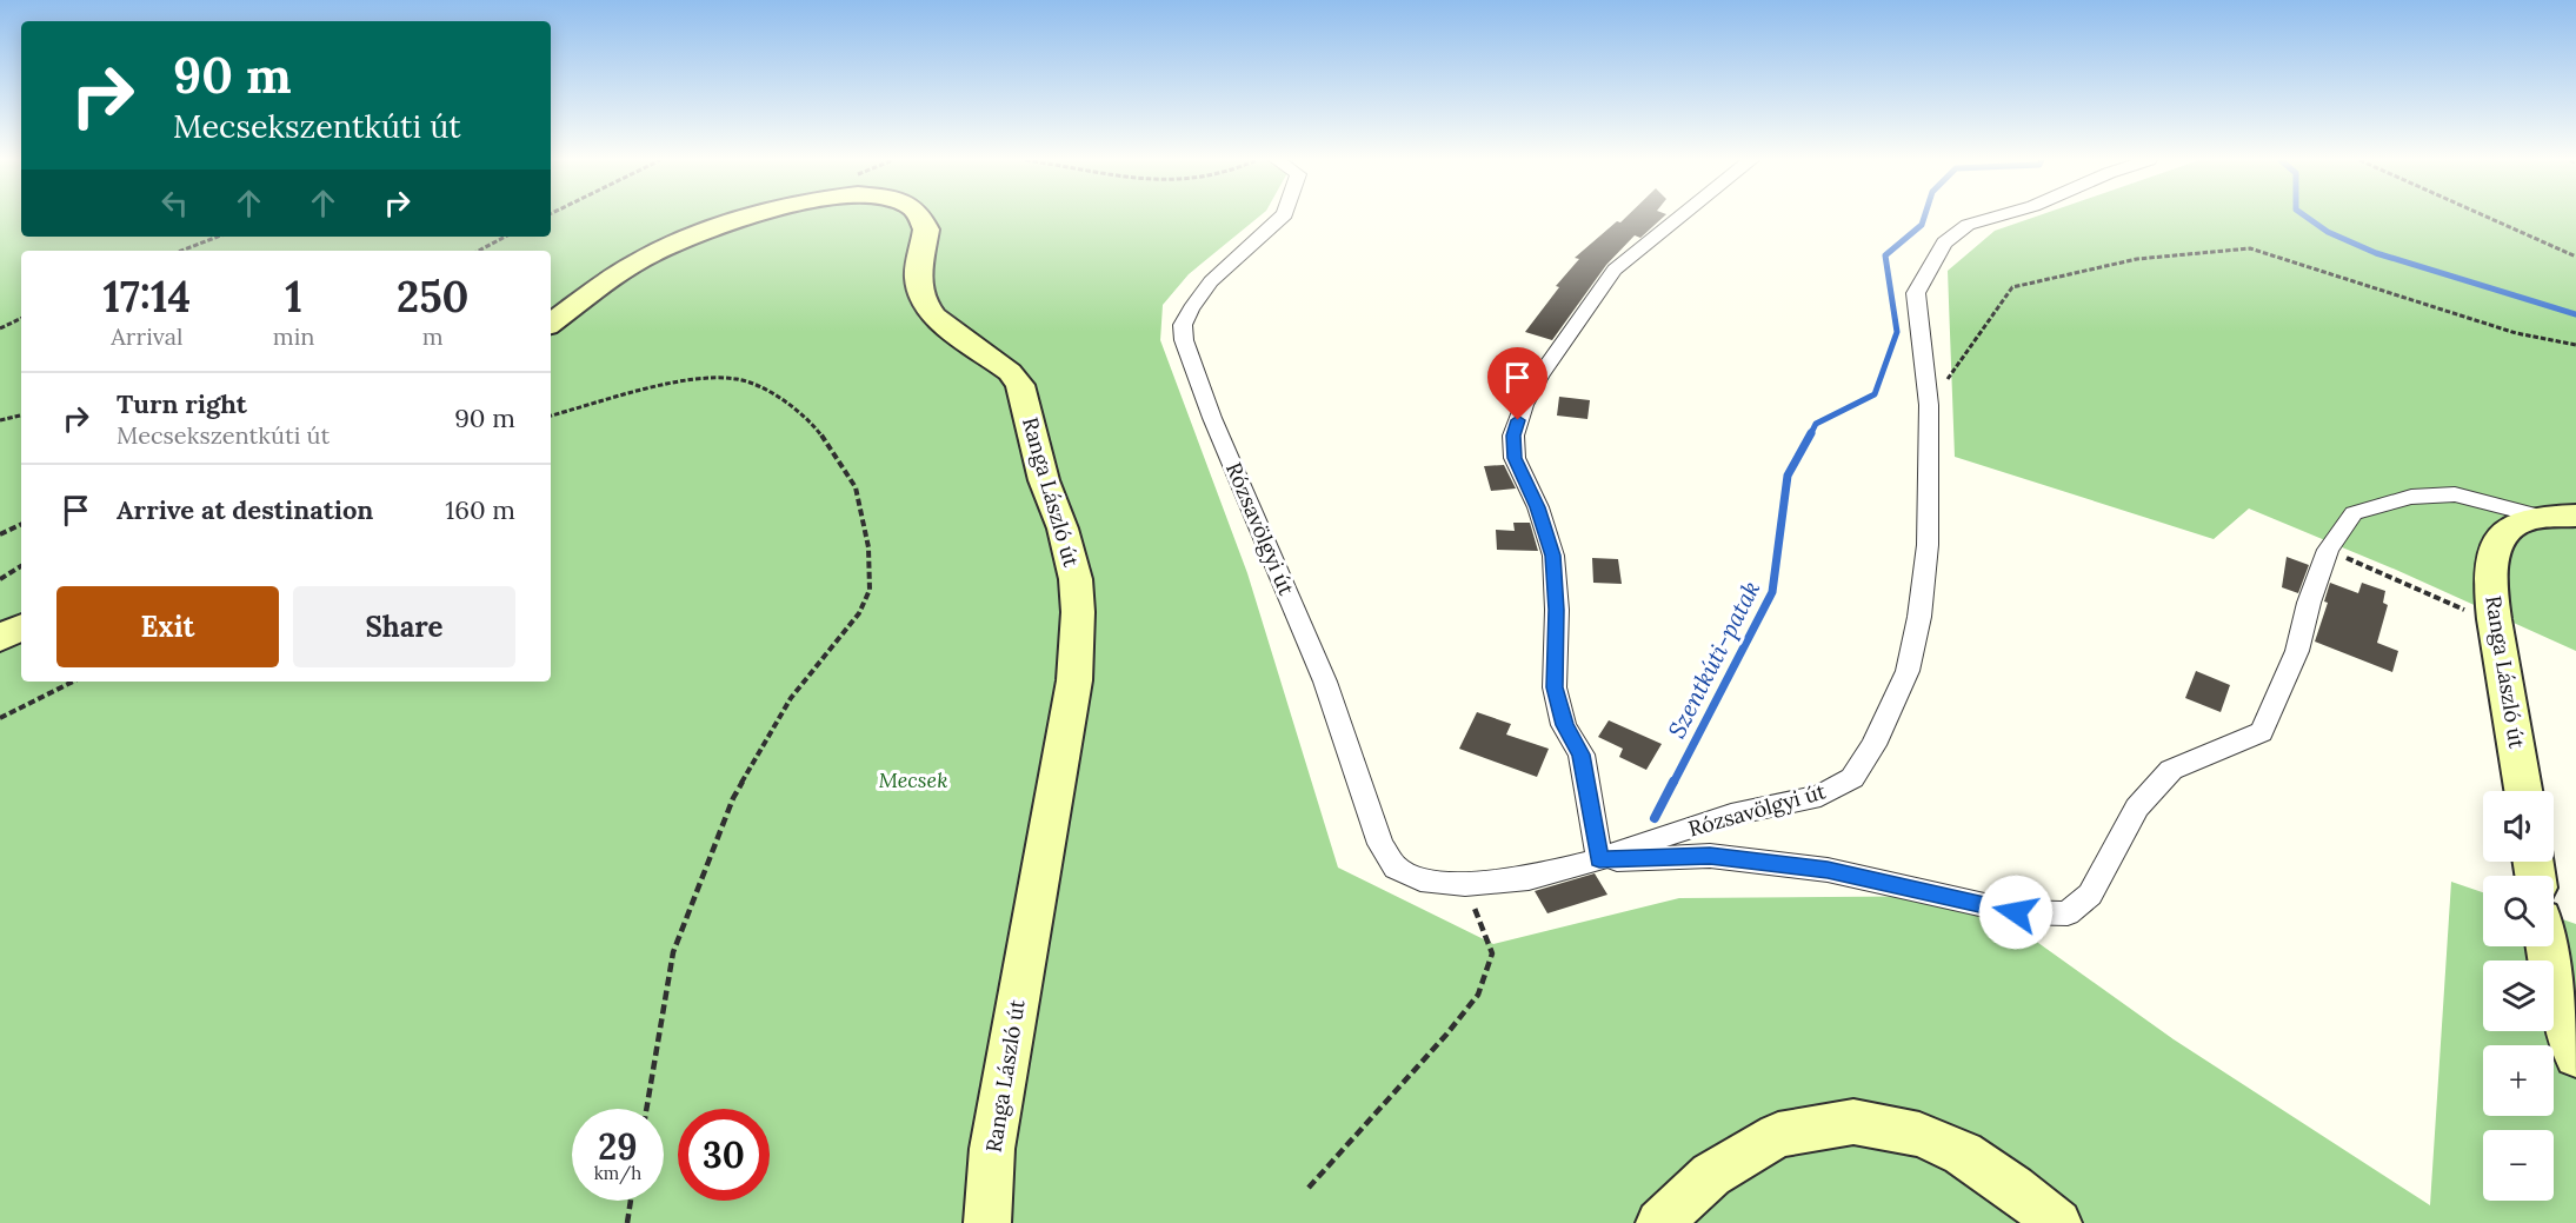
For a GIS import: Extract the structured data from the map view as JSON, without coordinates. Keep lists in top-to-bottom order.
{
  "streets": {
    "main road": ["Ranga László út"],
    "street": ["Rózsavölgyi út"]
  },
  "water": ["Szentkúti-patak"],
  "parks": ["Mecsek"],
  "page": {
    "turn": ["90 m", "Mecsekszentkúti út"],
    "eta": [
      "17:14",
      "Arrival",
      "1",
      "min",
      "250",
      "m"
    ],
    "list": [
      {
        "name": "Turn right",
        "note": "Mecsekszentkúti út",
        "value": "90 m"
      },
      {
        "name": "Arrive at destination",
        "value": "160 m"
      }
    ],
    "buttons": ["Exit", "Share"],
    "map_buttons": ["+", "−"],
    "speed": "29 km/h",
    "limit": "30"
  }
}
